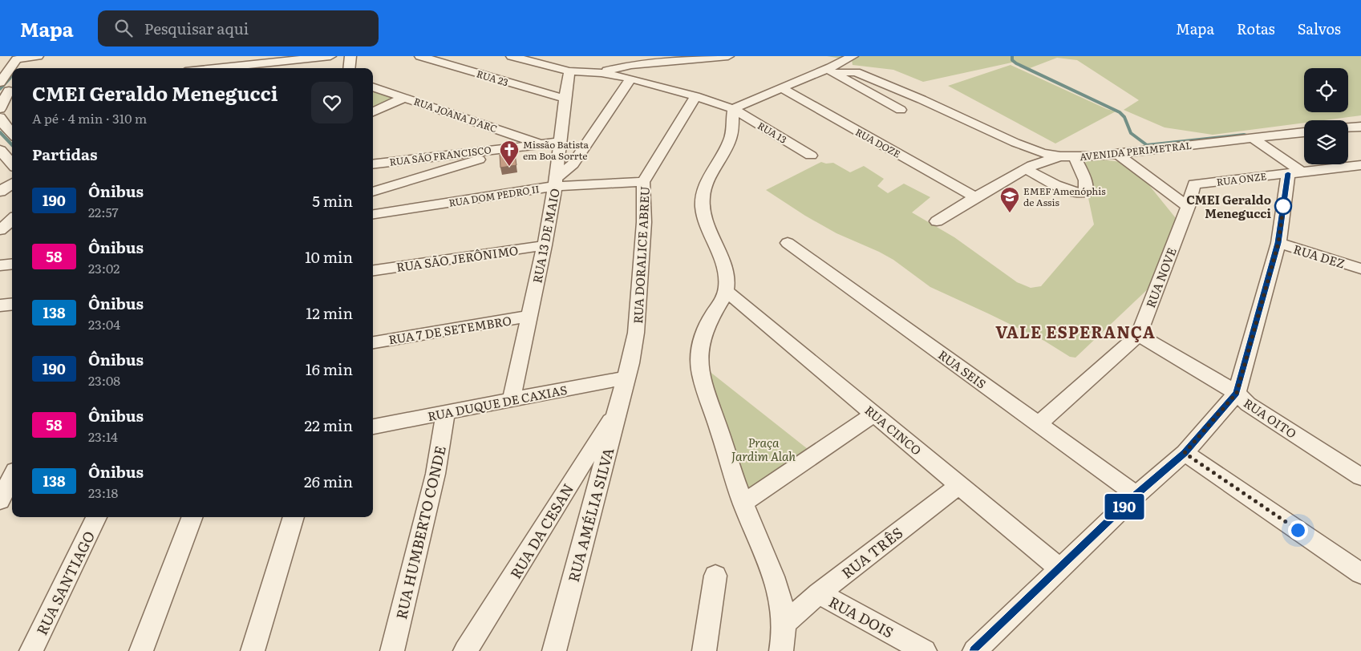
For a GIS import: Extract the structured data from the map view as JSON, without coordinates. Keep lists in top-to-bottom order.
{
  "streets": {
    "street": [
      "RUA 23",
      "RUA JOANA D'ARC",
      "RUA 13",
      "RUA DOZE",
      "AVENIDA PERIMETRAL",
      "RUA SÃO FRANCISCO",
      "RUA ONZE",
      "RUA DOM PEDRO II",
      "RUA 13 DE MAIO",
      "RUA DORALICE ABREU",
      "RUA DEZ",
      "RUA SÃO JERÔNIMO",
      "RUA NOVE",
      "RUA 7 DE SETEMBRO",
      "RUA SEIS",
      "RUA DUQUE DE CAXIAS",
      "RUA OITO",
      "RUA CINCO",
      "RUA AMÉLIA SILVA",
      "RUA DA CESAN",
      "RUA HUMBERTO CONDE",
      "RUA TRÊS",
      "RUA SANTIAGO",
      "RUA DOIS"
    ]
  },
  "crossings": [
    ["RUA 23", "RUA 13 DE MAIO"],
    ["RUA JOANA D'ARC", "RUA SÃO FRANCISCO"],
    ["RUA 13", "AVENIDA PERIMETRAL"],
    ["RUA 13", "RUA DORALICE ABREU"],
    ["RUA DOZE", "AVENIDA PERIMETRAL"],
    ["RUA SÃO FRANCISCO", "RUA 13 DE MAIO"],
    ["RUA ONZE", "RUA NOVE"],
    ["RUA DOM PEDRO II", "RUA 13 DE MAIO"],
    ["RUA DOM PEDRO II", "RUA DORALICE ABREU"],
    ["RUA 13 DE MAIO", "RUA SÃO JERÔNIMO"],
    ["RUA 13 DE MAIO", "RUA 7 DE SETEMBRO"],
    ["RUA 13 DE MAIO", "RUA DUQUE DE CAXIAS"],
    ["RUA DORALICE ABREU", "RUA DUQUE DE CAXIAS"],
    ["RUA DORALICE ABREU", "RUA AMÉLIA SILVA"],
    ["RUA NOVE", "RUA SEIS"],
    ["RUA NOVE", "RUA OITO"],
    ["RUA DUQUE DE CAXIAS", "RUA AMÉLIA SILVA"],
    ["RUA DUQUE DE CAXIAS", "RUA HUMBERTO CONDE"],
    ["RUA CINCO", "RUA TRÊS"],
    ["RUA AMÉLIA SILVA", "RUA DA CESAN"],
    ["RUA TRÊS", "RUA DOIS"]
  ],
  "districts": ["VALE ESPERANÇA"],
  "parks": ["Praça Jardim Alah"],
  "places": {
    "church": ["Missão Batista em Boa Sorrte"],
    "other": ["CMEI Geraldo Menegucci"],
    "school or university": ["EMEF Amenóphis de Assis"]
  },
  "lines": ["bus line 190"],
  "page": {
    "header": "Mapa",
    "search": "Pesquisar aqui",
    "nav": ["Mapa", "Rotas", "Salvos"],
    "on_map": "190",
    "heading": [
      ["CMEI Geraldo Menegucci", "A pé · 4 min · 310 m"],
      "Partidas"
    ],
    "list": [
      {
        "mark": "190",
        "name": "Ônibus",
        "note": "22:57",
        "value": "5 min"
      },
      {
        "mark": "58",
        "name": "Ônibus",
        "note": "23:02",
        "value": "10 min"
      },
      {
        "mark": "138",
        "name": "Ônibus",
        "note": "23:04",
        "value": "12 min"
      },
      {
        "mark": "190",
        "name": "Ônibus",
        "note": "23:08",
        "value": "16 min"
      },
      {
        "mark": "58",
        "name": "Ônibus",
        "note": "23:14",
        "value": "22 min"
      },
      {
        "mark": "138",
        "name": "Ônibus",
        "note": "23:18",
        "value": "26 min"
      }
    ]
  }
}
